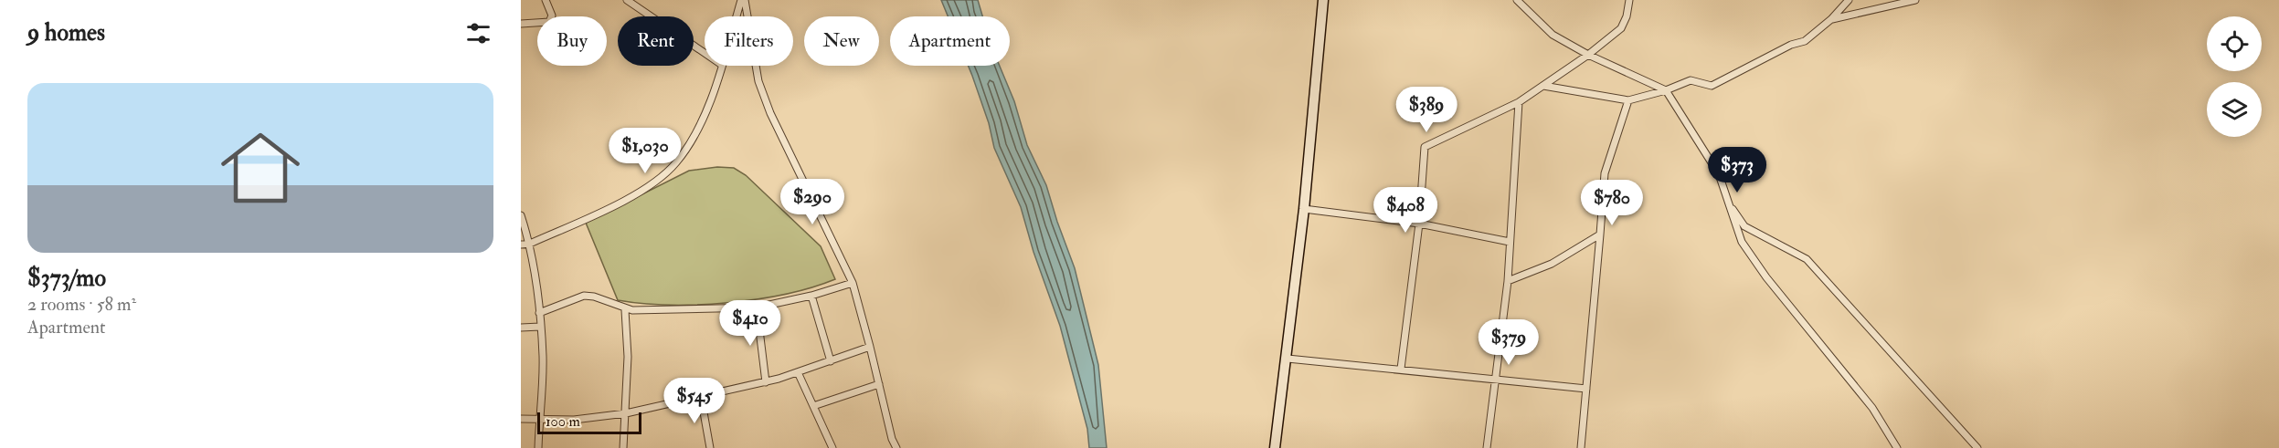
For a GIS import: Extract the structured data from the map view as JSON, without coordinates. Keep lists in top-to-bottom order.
{
  "scale_bar": "100 m",
  "page": {
    "heading": "9 homes",
    "chip": [
      "Buy",
      "Rent",
      "Filters",
      "New",
      "Apartment"
    ],
    "list": [
      {
        "name": "$373/mo",
        "note": "2 rooms · 58 m² · Apartment"
      }
    ],
    "price": [
      "$389",
      "$1,030",
      "$373",
      "$290",
      "$780",
      "$408",
      "$410",
      "$379",
      "$545"
    ],
    "scale": "100 m"
  }
}
